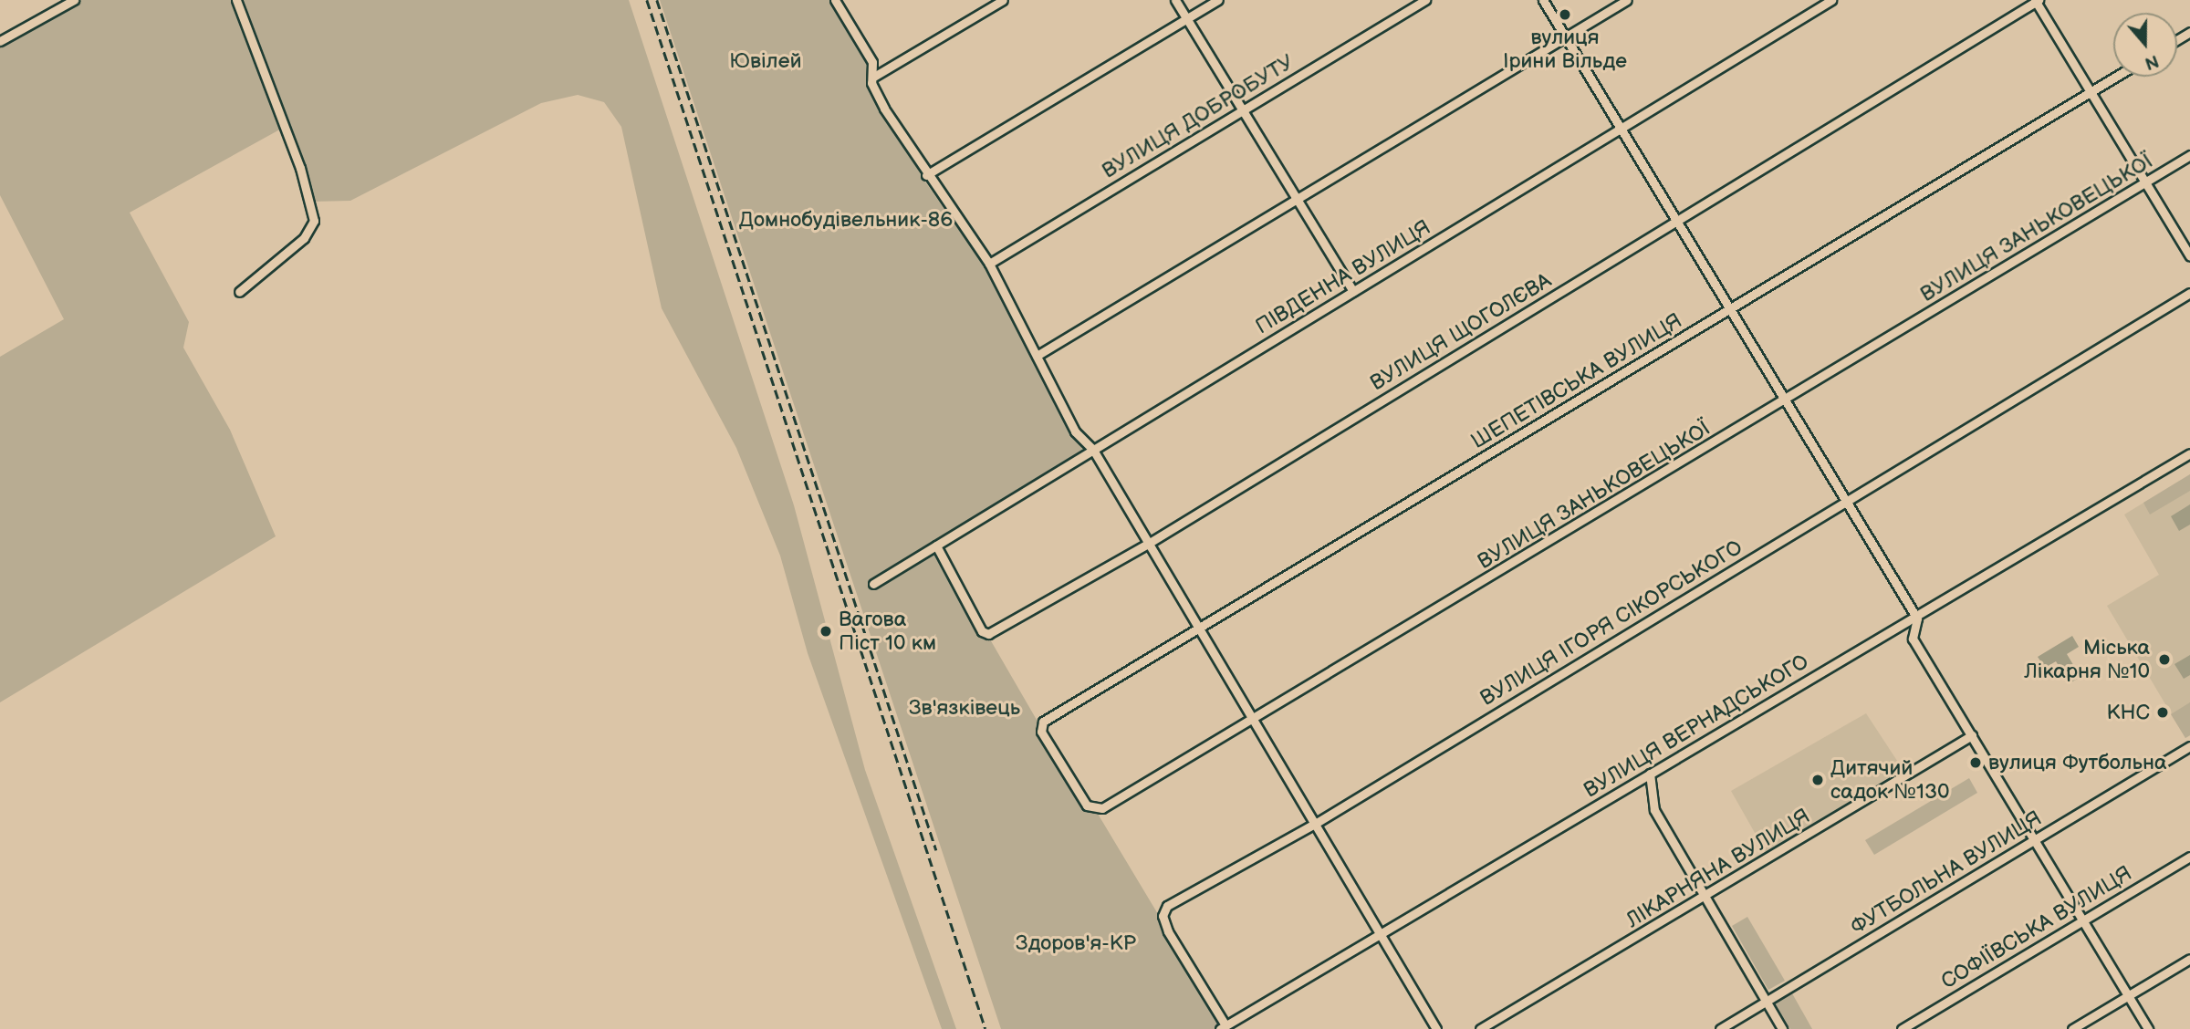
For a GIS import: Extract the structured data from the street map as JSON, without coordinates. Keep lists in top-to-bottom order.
{
  "streets": {
    "street": [
      "ВУЛИЦЯ ДОБРОБУТУ",
      "ВУЛИЦЯ ЗАНЬКОВЕЦЬКОЇ",
      "ПІВДЕННА ВУЛИЦЯ",
      "ВУЛИЦЯ ЩОГОЛЄВА",
      "ШЕПЕТІВСЬКА ВУЛИЦЯ",
      "ВУЛИЦЯ ІГОРЯ СІКОРСЬКОГО",
      "ВУЛИЦЯ ВЕРНАДСЬКОГО",
      "ЛІКАРНЯНА ВУЛИЦЯ",
      "ФУТБОЛЬНА ВУЛИЦЯ",
      "СОФІЇВСЬКА ВУЛИЦЯ"
    ]
  },
  "crossings": [
    ["ВУЛИЦЯ ЗАНЬКОВЕЦЬКОЇ", "ШЕПЕТІВСЬКА ВУЛИЦЯ"],
    ["ПІВДЕННА ВУЛИЦЯ", "ВУЛИЦЯ ЩОГОЛЄВА"],
    ["ВУЛИЦЯ ІГОРЯ СІКОРСЬКОГО", "ВУЛИЦЯ ВЕРНАДСЬКОГО"]
  ],
  "parks": [
    "Ювілей",
    "Домнобудівельник-86",
    "Зв'язківець",
    "Здоров'я-КР"
  ],
  "places": [
    "вулиця Ірини Вільде",
    "Вагова Піст 10 км",
    "Міська Лікарня №10",
    "КНС",
    "вулиця Футбольна",
    "Дитячий садок №130"
  ],
  "north": "bottom"
}
